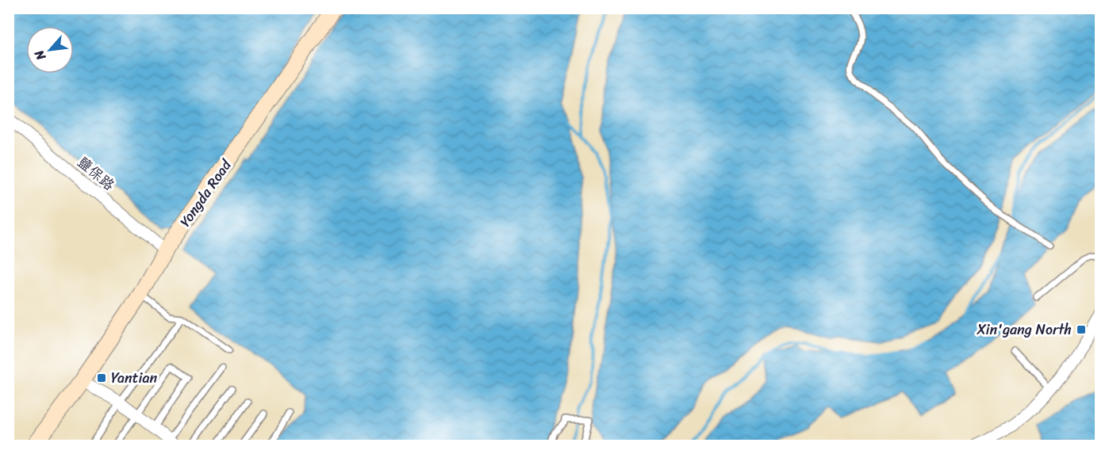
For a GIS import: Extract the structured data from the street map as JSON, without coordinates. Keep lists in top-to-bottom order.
{
  "streets": {
    "street": ["鹽保路", "Yongda Road"]
  },
  "crossings": [
    ["鹽保路", "Yongda Road"]
  ],
  "places": {
    "transit": ["Xin'gang North", "Yantian"]
  },
  "north": "bottom left"
}
